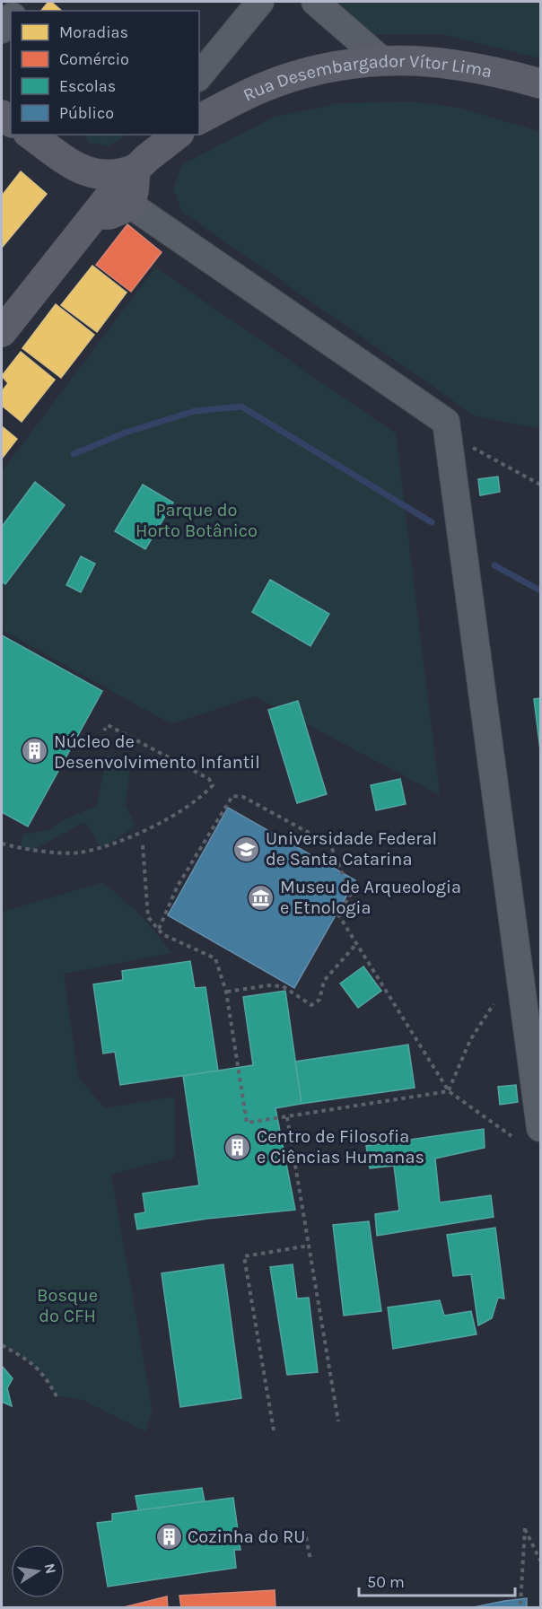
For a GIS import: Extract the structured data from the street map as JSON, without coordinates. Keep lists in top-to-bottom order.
{
  "streets": {
    "main road": ["Rua Desembargador Vítor Lima"]
  },
  "parks": ["Parque do Horto Botânico", "Bosque do CFH"],
  "places": {
    "building": ["Núcleo de Desenvolvimento Infantil", "Centro de Filosofia e Ciências Humanas", "Cozinha do RU"],
    "school or university": ["Universidade Federal de Santa Catarina"],
    "museum": ["Museu de Arqueologia e Etnologia"]
  },
  "legend": [
    "Moradias",
    "Comércio",
    "Escolas",
    "Público"
  ],
  "scale_bar": "50 m",
  "north": "right"
}
